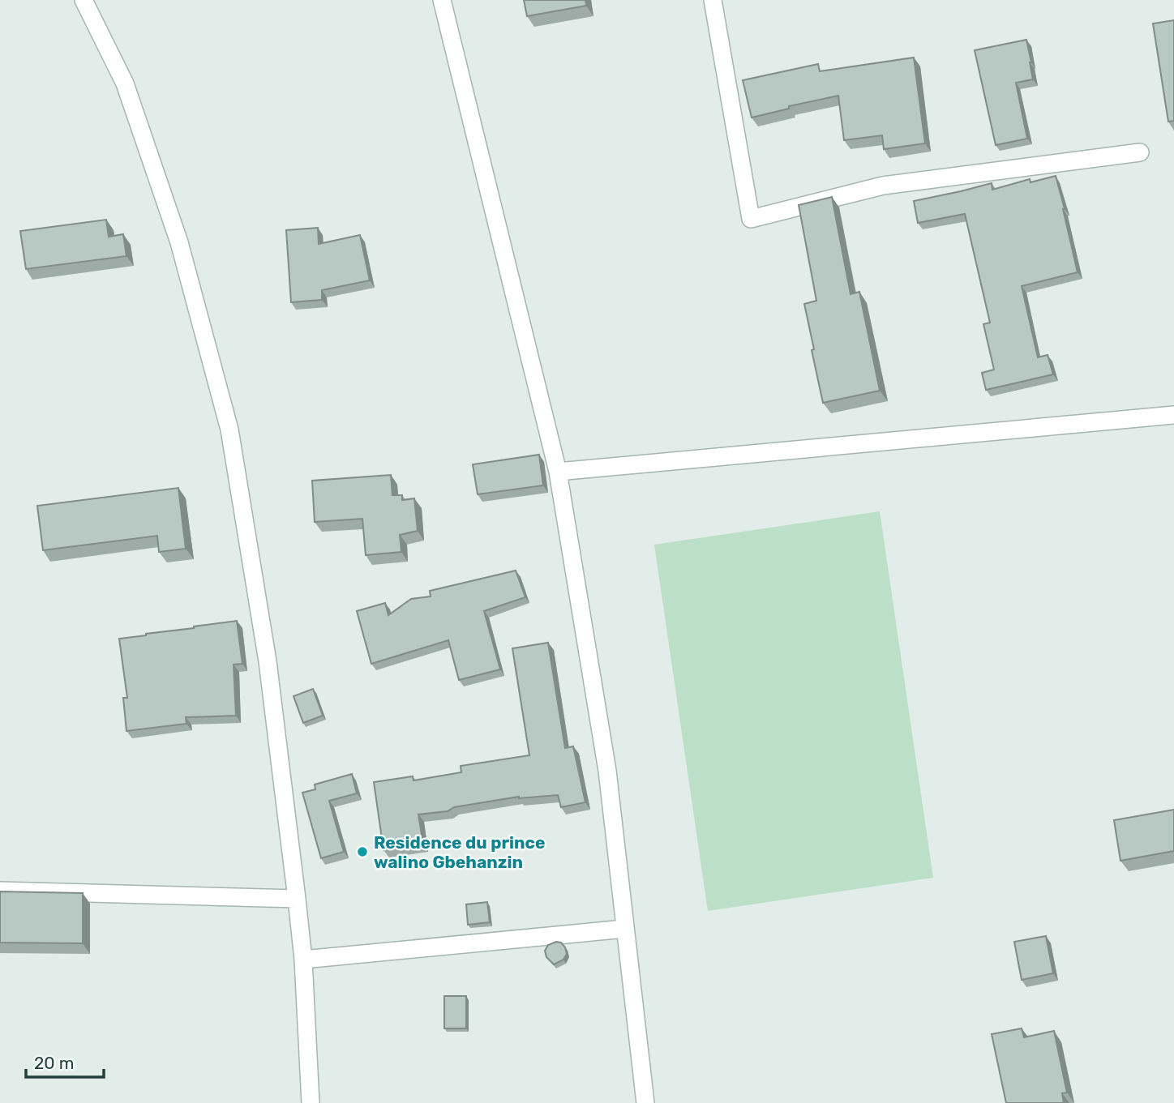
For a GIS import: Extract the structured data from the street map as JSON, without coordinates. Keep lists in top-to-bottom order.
{
  "places": ["Residence du prince walino Gbehanzin"],
  "scale_bar": "20 m"
}
